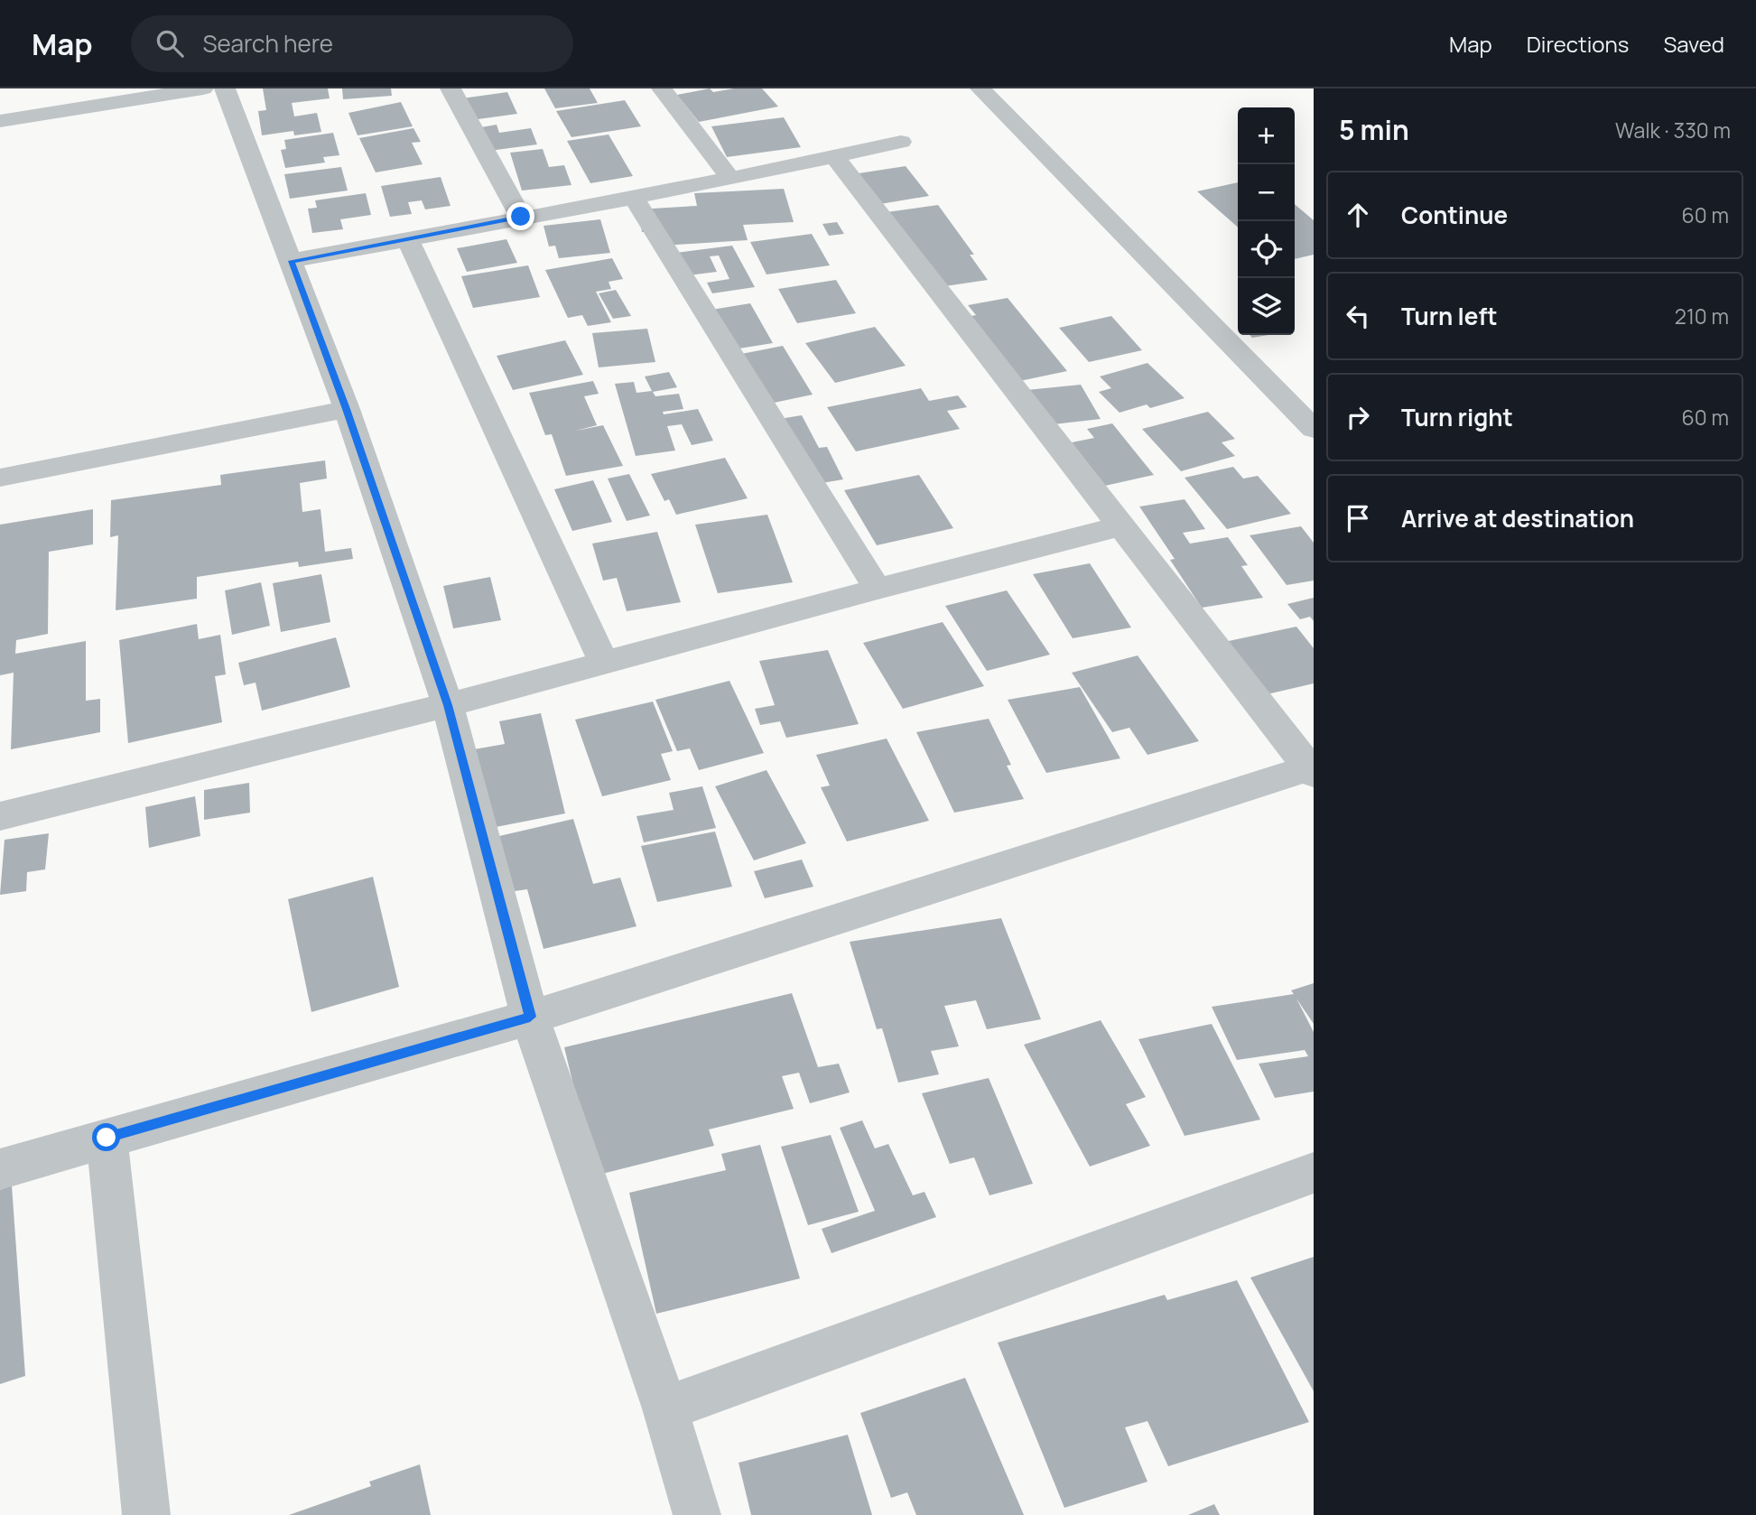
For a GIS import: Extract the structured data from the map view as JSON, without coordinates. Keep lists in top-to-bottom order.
{
  "page": {
    "header": "Map",
    "search": "Search here",
    "nav": ["Map", "Directions", "Saved"],
    "heading": ["5 min", "Walk · 330 m"],
    "map_buttons": ["+", "−"],
    "list": [
      ["Continue", "60 m"],
      ["Turn left", "210 m"],
      ["Turn right", "60 m"],
      "Arrive at destination"
    ]
  }
}
